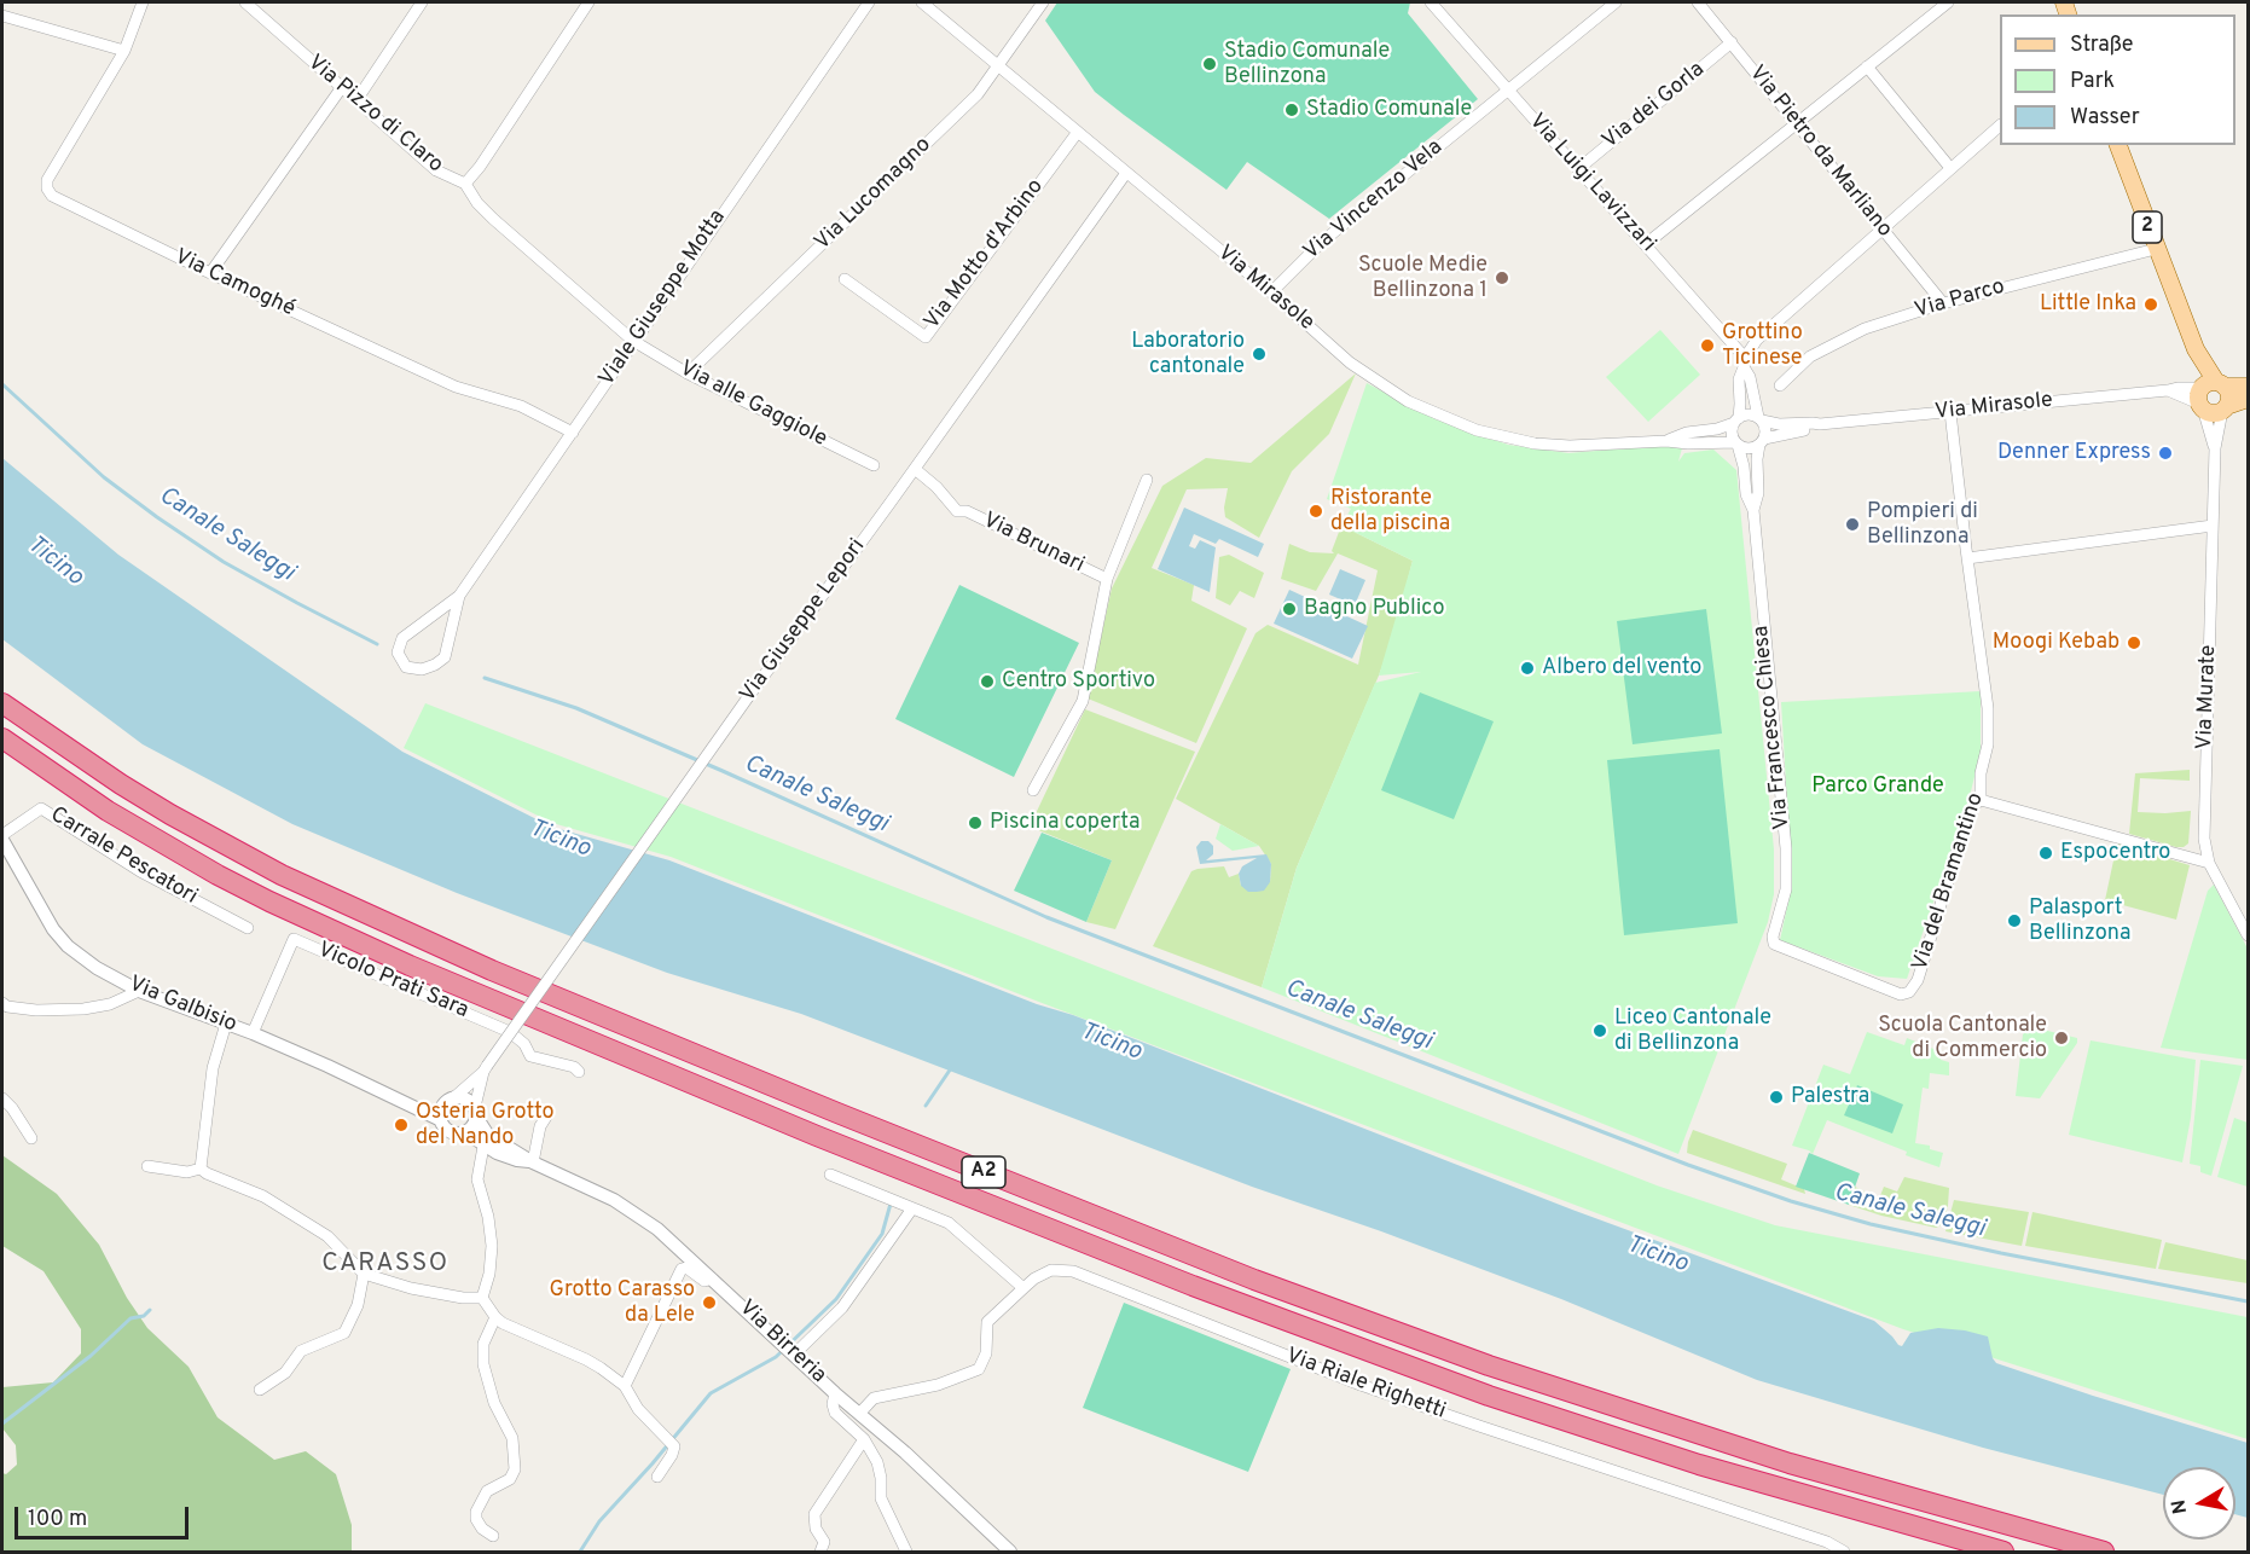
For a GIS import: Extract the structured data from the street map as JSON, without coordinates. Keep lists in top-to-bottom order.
{
  "streets": {
    "highway": ["A2"],
    "main road": ["2"],
    "street": [
      "Via dei Gorla",
      "Via Pizzo di Claro",
      "Via Pietro da Marliano",
      "Via Luigi Lavizzari",
      "Via Lucomagno",
      "Via Vincenzo Vela",
      "Via Motto d'Arbino",
      "Via Camoghé",
      "Via Mirasole",
      "Viale Giuseppe Motta",
      "Via Parco",
      "Via alle Gaggiole",
      "Via Brunari",
      "Via Giuseppe Lepori",
      "Via Murate",
      "Via Francesco Chiesa",
      "Carrale Pescatori",
      "Via del Bramantino",
      "Vicolo Prati Sara",
      "Via Galbisio",
      "Via Birreria",
      "Via Riale Righetti"
    ]
  },
  "crossings": [
    ["Via dei Gorla", "Via Pietro da Marliano"],
    ["Via dei Gorla", "Via Luigi Lavizzari"],
    ["Via Pizzo di Claro", "Viale Giuseppe Motta"],
    ["Via Pizzo di Claro", "Via alle Gaggiole"],
    ["Via Pietro da Marliano", "Via Parco"],
    ["Via Luigi Lavizzari", "Via Vincenzo Vela"],
    ["Via Luigi Lavizzari", "Via Mirasole"],
    ["Via Luigi Lavizzari", "Via Francesco Chiesa"],
    ["Via Lucomagno", "Via Mirasole"],
    ["Via Lucomagno", "Via alle Gaggiole"],
    ["Via Vincenzo Vela", "Via Mirasole"],
    ["2", "Via Mirasole"],
    ["2", "Via Parco"],
    ["2", "Via Murate"],
    ["Via Motto d'Arbino", "Via Mirasole"],
    ["Via Camoghé", "Viale Giuseppe Motta"],
    ["Via Mirasole", "Via Giuseppe Lepori"],
    ["Via Mirasole", "Via Murate"],
    ["Via Mirasole", "Via Francesco Chiesa"],
    ["Via Mirasole", "Via del Bramantino"],
    ["Viale Giuseppe Motta", "Via alle Gaggiole"],
    ["Via Brunari", "Via Giuseppe Lepori"],
    ["Via Giuseppe Lepori", "Via Galbisio"],
    ["Via Giuseppe Lepori", "Via Birreria"],
    ["Via Francesco Chiesa", "Via del Bramantino"],
    ["Carrale Pescatori", "Via Galbisio"],
    ["Vicolo Prati Sara", "Via Galbisio"],
    ["Via Galbisio", "Via Birreria"],
    ["Via Birreria", "Via Riale Righetti"]
  ],
  "districts": ["CARASSO"],
  "water": ["Canale Saleggi", "Ticino"],
  "parks": ["Parco Grande"],
  "places": [
    "Stadio Comunale Bellinzona",
    "Stadio Comunale",
    "Scuole Medie Bellinzona 1",
    "Little Inka",
    "Grottino Ticinese",
    "Laboratorio cantonale",
    "Denner Express",
    "Ristorante della piscina",
    "Pompieri di Bellinzona",
    "Bagno Publico",
    "Moogi Kebab",
    "Albero del vento",
    "Centro Sportivo",
    "Piscina coperta",
    "Espocentro",
    "Palasport Bellinzona",
    "Liceo Cantonale di Bellinzona",
    "Scuola Cantonale di Commercio",
    "Palestra",
    "Osteria Grotto del Nando",
    "Grotto Carasso da Lele"
  ],
  "legend": ["Straße", "Park", "Wasser"],
  "scale_bar": "100 m",
  "north": "left"
}
